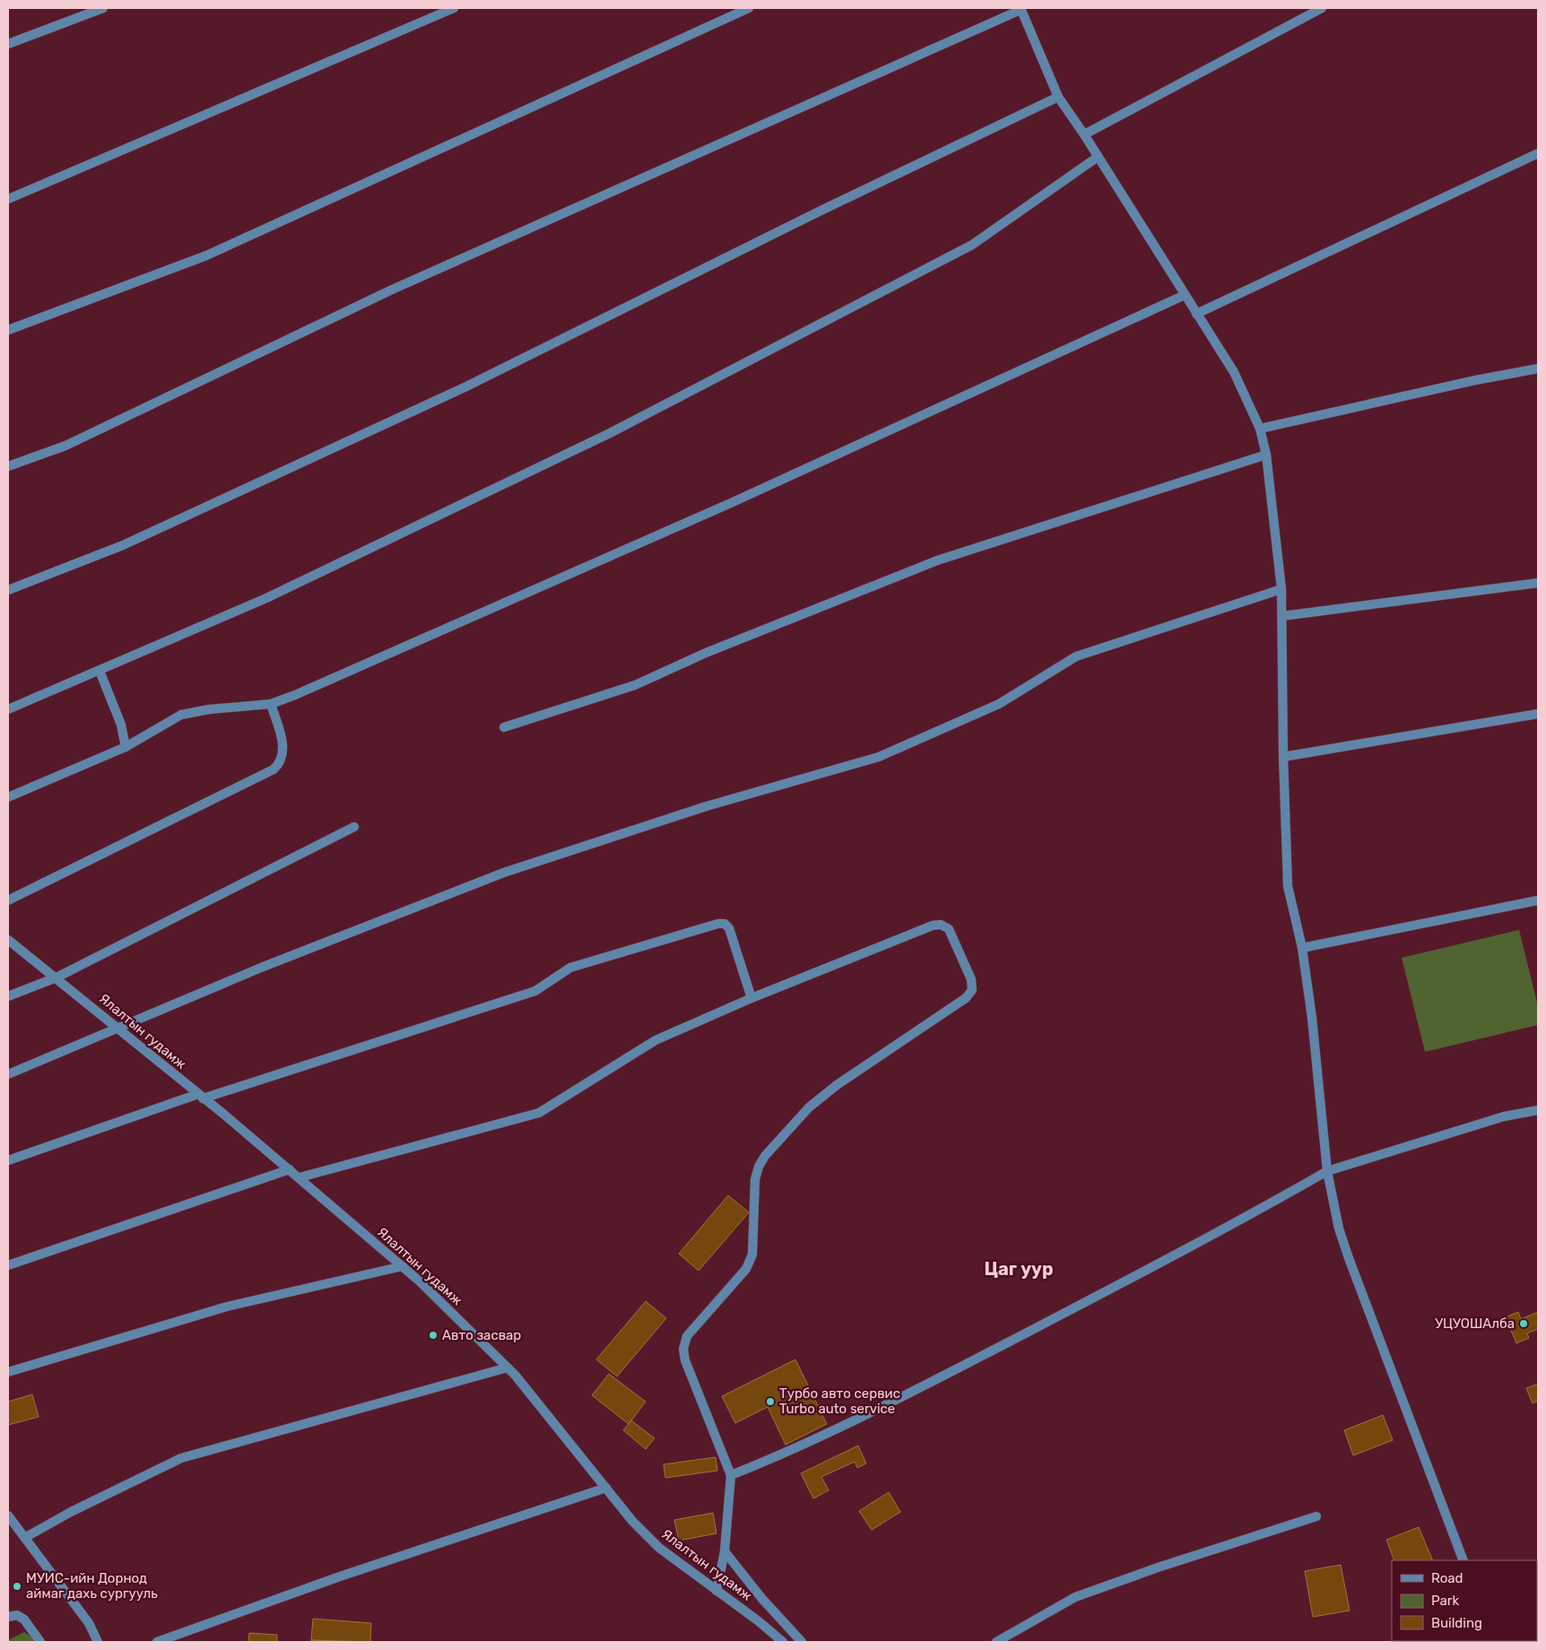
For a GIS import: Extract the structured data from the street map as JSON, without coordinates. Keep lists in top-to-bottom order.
{
  "streets": {
    "street": ["Ялалтын гудамж"]
  },
  "districts": ["Цаг уур"],
  "places": [
    "УЦУОШАлба",
    "Авто засвар",
    "Турбо авто сервис Turbo auto service",
    "МУИС-ийн Дорнод аймаг дахь сургууль"
  ],
  "legend": ["Road", "Park", "Building"]
}
